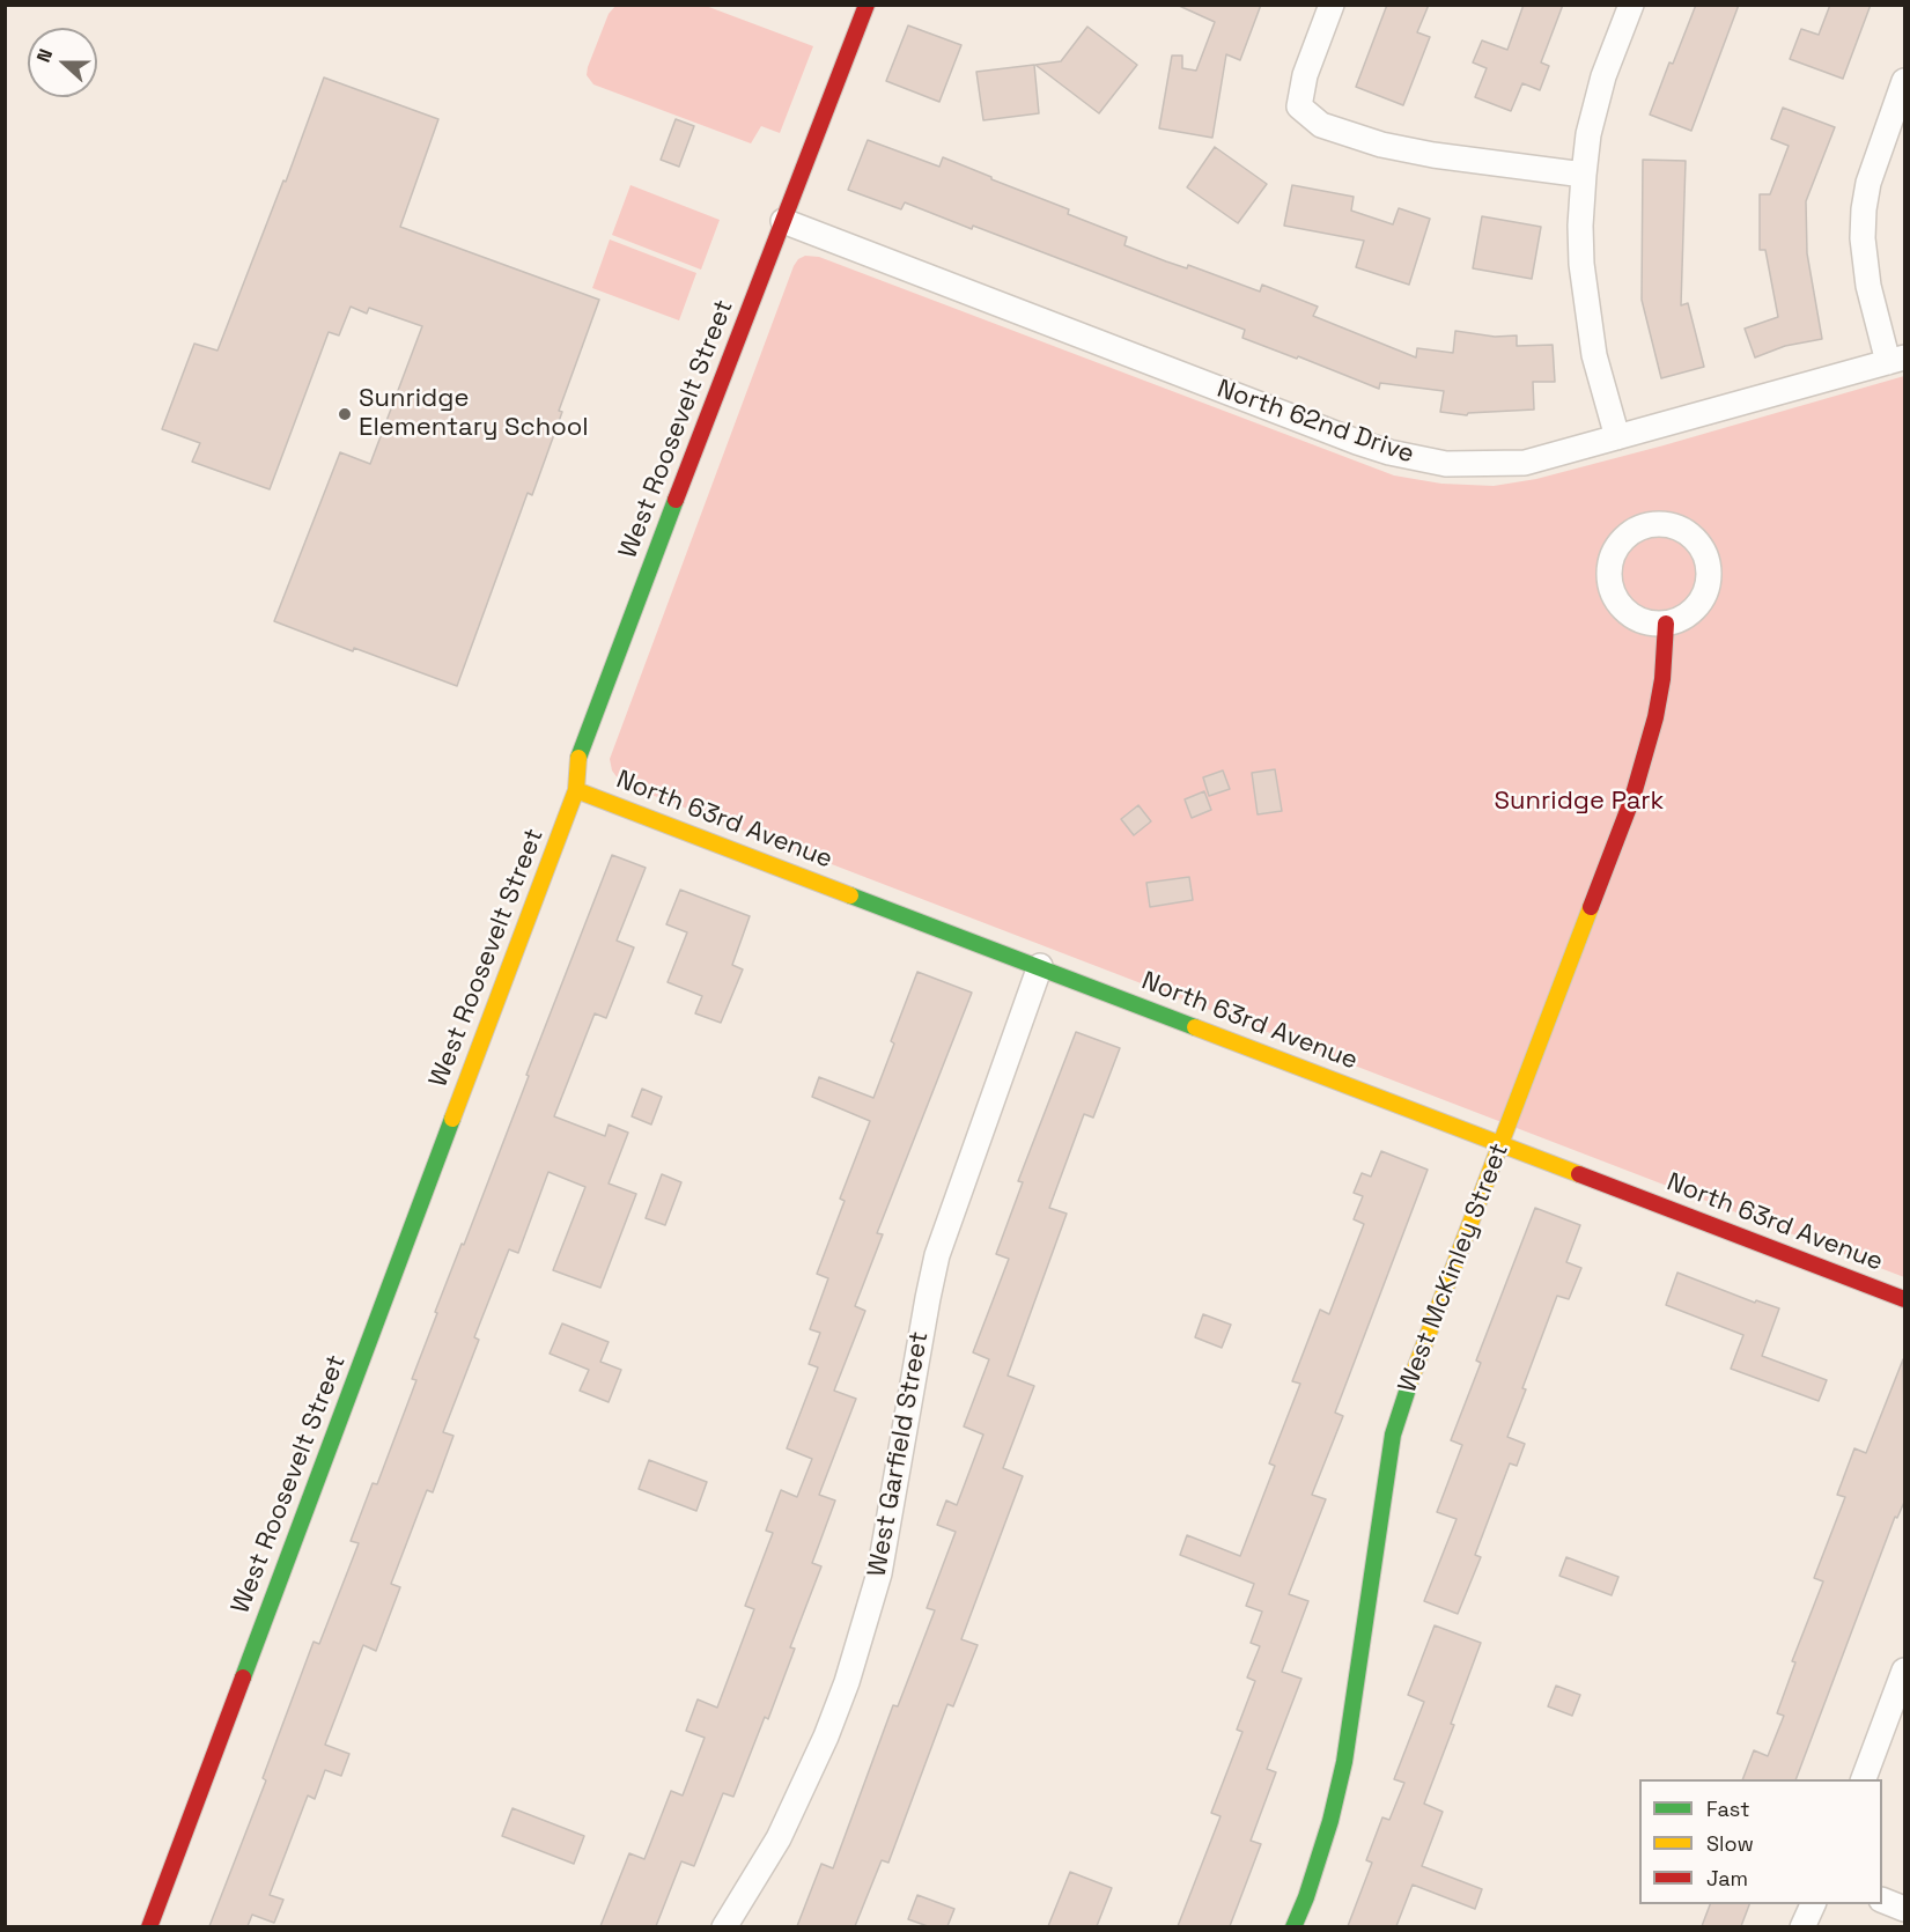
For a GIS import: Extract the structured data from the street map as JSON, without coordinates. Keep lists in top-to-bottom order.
{
  "streets": {
    "street": [
      "North 62nd Drive",
      "West Roosevelt Street",
      "North 63rd Avenue",
      "West McKinley Street",
      "West Garfield Street"
    ]
  },
  "crossings": [
    ["North 62nd Drive", "West Roosevelt Street"],
    ["West Roosevelt Street", "North 63rd Avenue"],
    ["North 63rd Avenue", "West McKinley Street"],
    ["North 63rd Avenue", "West Garfield Street"]
  ],
  "parks": ["Sunridge Park"],
  "places": ["Sunridge Elementary School"],
  "legend": ["Fast", "Slow", "Jam"],
  "north": "left"
}
